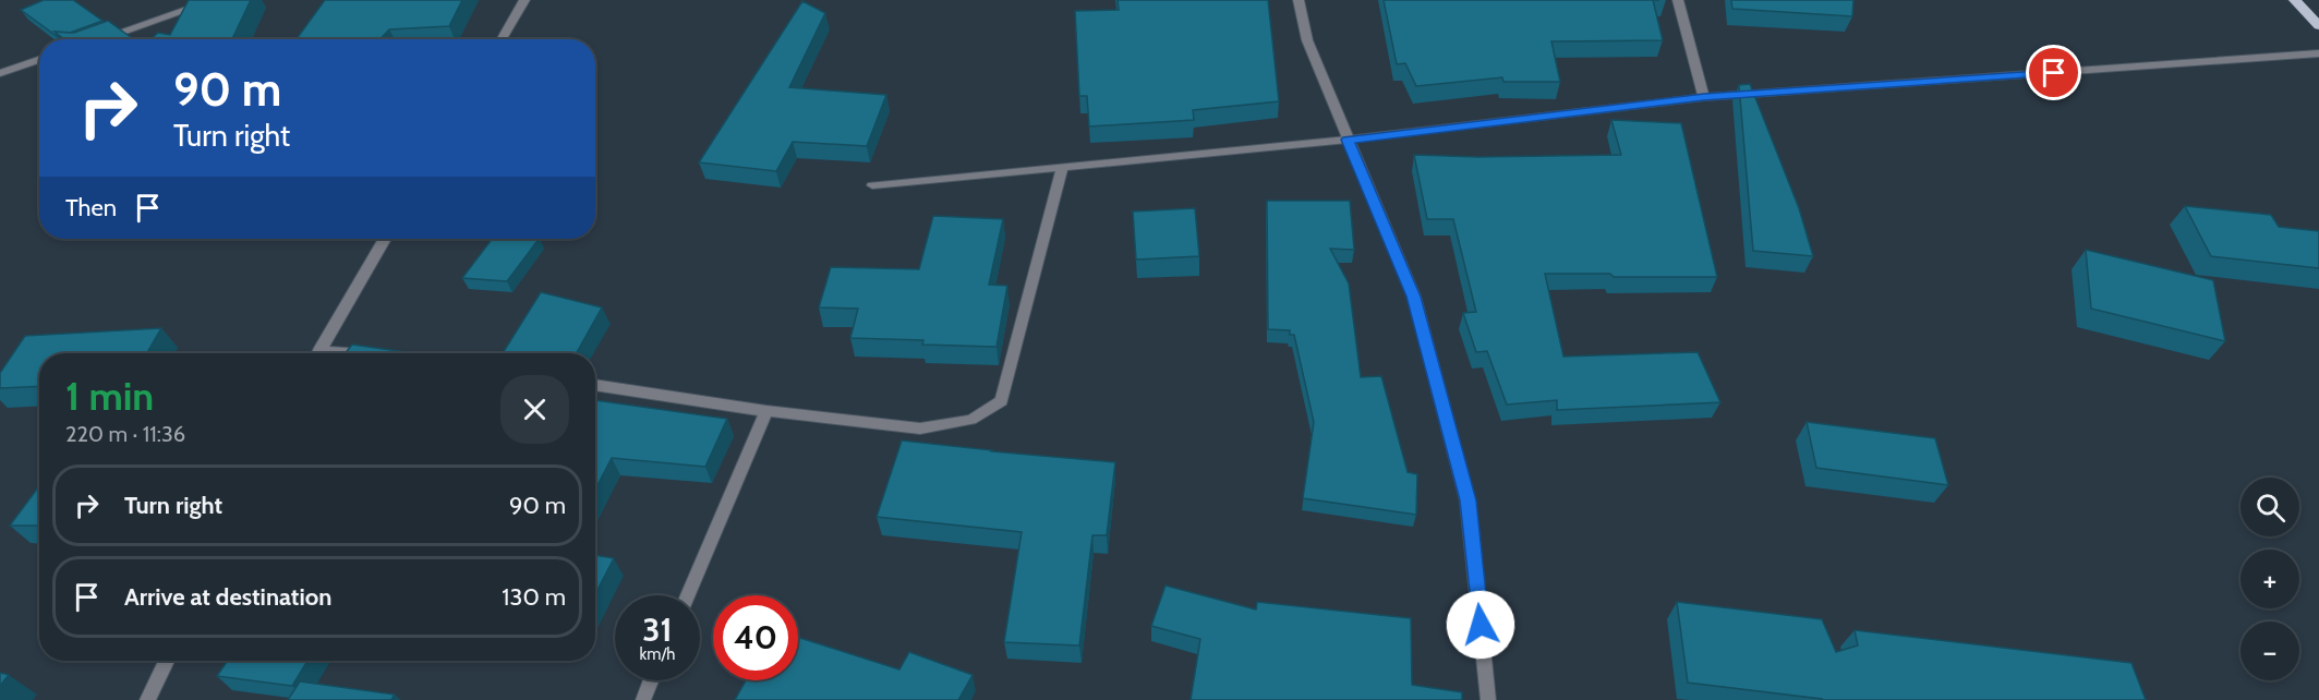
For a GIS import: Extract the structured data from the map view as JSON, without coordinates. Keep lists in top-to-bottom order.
{
  "page": {
    "turn": ["90 m", "Turn right"],
    "then": "Then",
    "heading": ["1 min", "220 m · 11:36"],
    "list": [
      {
        "name": "Turn right",
        "value": "90 m"
      },
      {
        "name": "Arrive at destination",
        "value": "130 m"
      }
    ],
    "map_buttons": ["+", "−"],
    "speed": "31 km/h",
    "limit": "40"
  }
}
